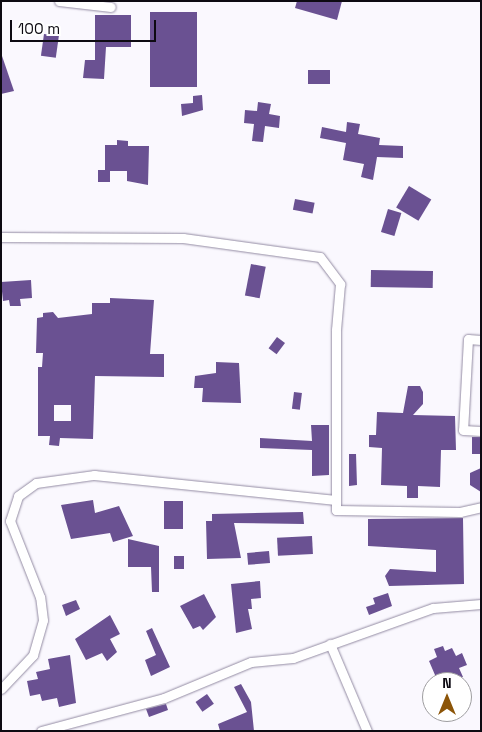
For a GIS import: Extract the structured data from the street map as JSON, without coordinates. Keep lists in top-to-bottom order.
{
  "scale_bar": "100 m",
  "north": "top"
}
